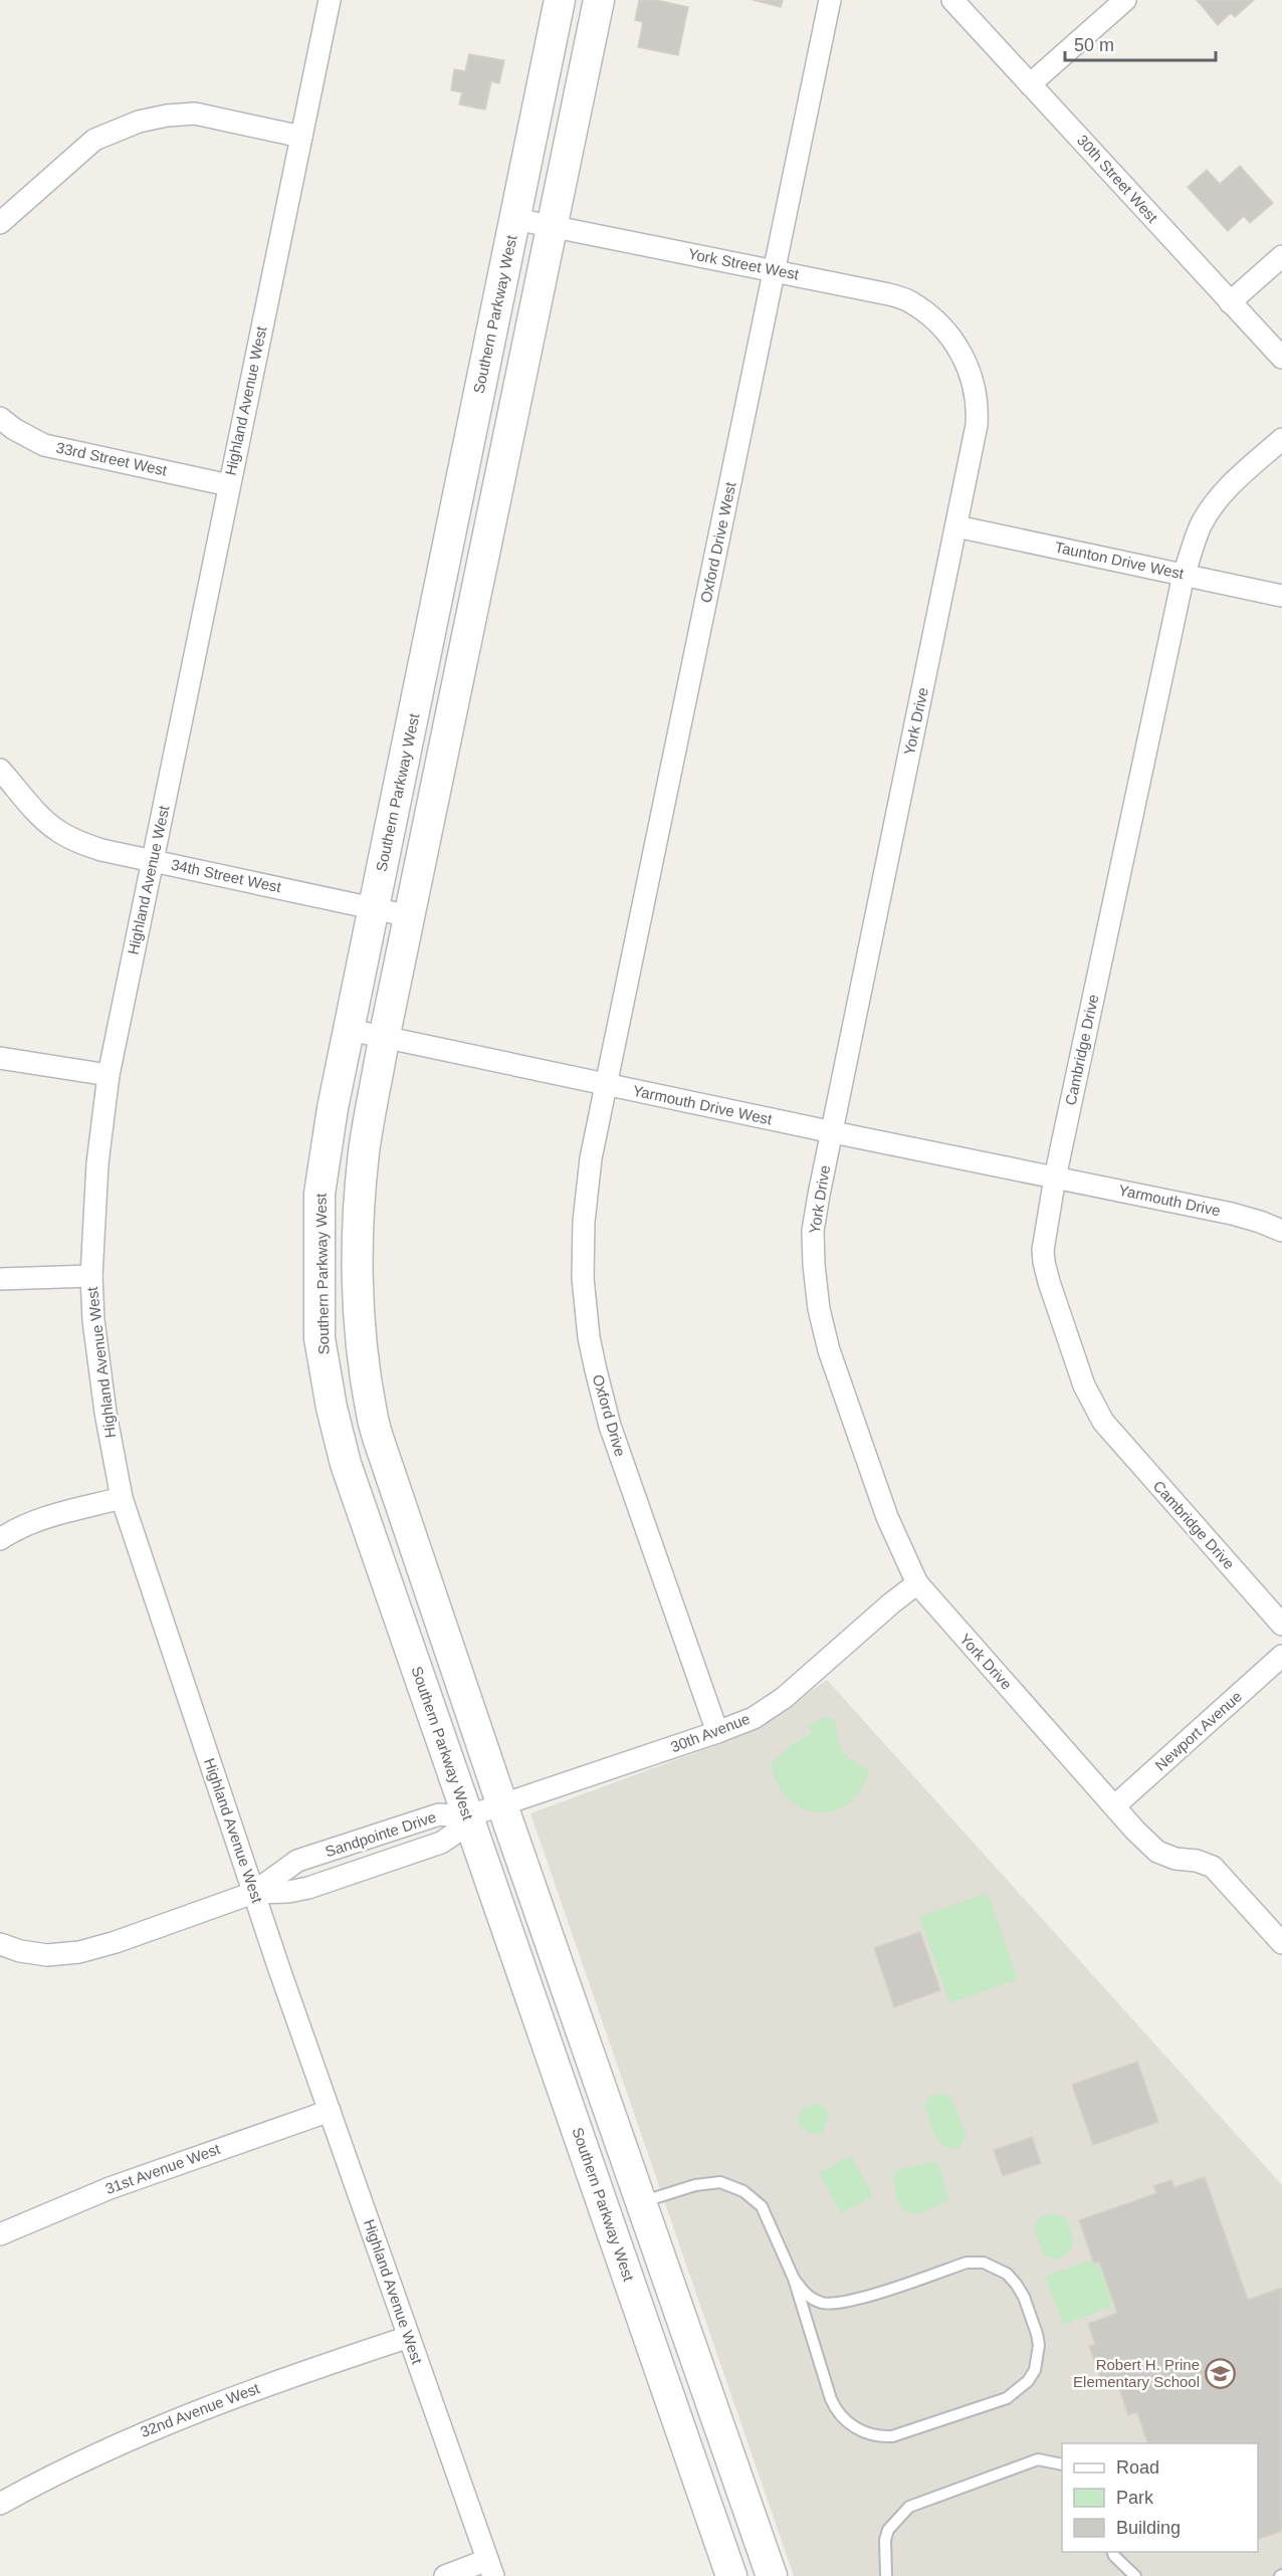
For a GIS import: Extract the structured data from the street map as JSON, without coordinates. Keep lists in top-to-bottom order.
{
  "streets": {
    "street": [
      "30th Street West",
      "York Street West",
      "Southern Parkway West",
      "Highland Avenue West",
      "33rd Street West",
      "Oxford Drive West",
      "Taunton Drive West",
      "York Drive",
      "34th Street West",
      "Cambridge Drive",
      "Yarmouth Drive West",
      "Yarmouth Drive",
      "Oxford Drive",
      "Newport Avenue",
      "30th Avenue",
      "Sandpointe Drive",
      "31st Avenue West",
      "32nd Avenue West"
    ]
  },
  "crossings": [
    ["York Street West", "Southern Parkway West"],
    ["York Street West", "Oxford Drive West"],
    ["York Street West", "York Drive"],
    ["Southern Parkway West", "34th Street West"],
    ["Southern Parkway West", "Yarmouth Drive West"],
    ["Southern Parkway West", "30th Avenue"],
    ["Southern Parkway West", "Sandpointe Drive"],
    ["Highland Avenue West", "33rd Street West"],
    ["Highland Avenue West", "34th Street West"],
    ["Highland Avenue West", "Sandpointe Drive"],
    ["Highland Avenue West", "31st Avenue West"],
    ["Highland Avenue West", "32nd Avenue West"],
    ["Oxford Drive West", "Yarmouth Drive West"],
    ["Oxford Drive West", "Oxford Drive"],
    ["Taunton Drive West", "York Drive"],
    ["Taunton Drive West", "Cambridge Drive"],
    ["York Drive", "Yarmouth Drive West"],
    ["York Drive", "Newport Avenue"],
    ["York Drive", "30th Avenue"],
    ["Cambridge Drive", "Yarmouth Drive West"],
    ["Cambridge Drive", "Yarmouth Drive"],
    ["Yarmouth Drive West", "Yarmouth Drive"],
    ["Yarmouth Drive West", "Oxford Drive"],
    ["Oxford Drive", "30th Avenue"],
    ["30th Avenue", "Sandpointe Drive"]
  ],
  "places": {
    "school or university": ["Robert H. Prine Elementary School"]
  },
  "legend": ["Road", "Park", "Building"],
  "scale_bar": "50 m"
}
